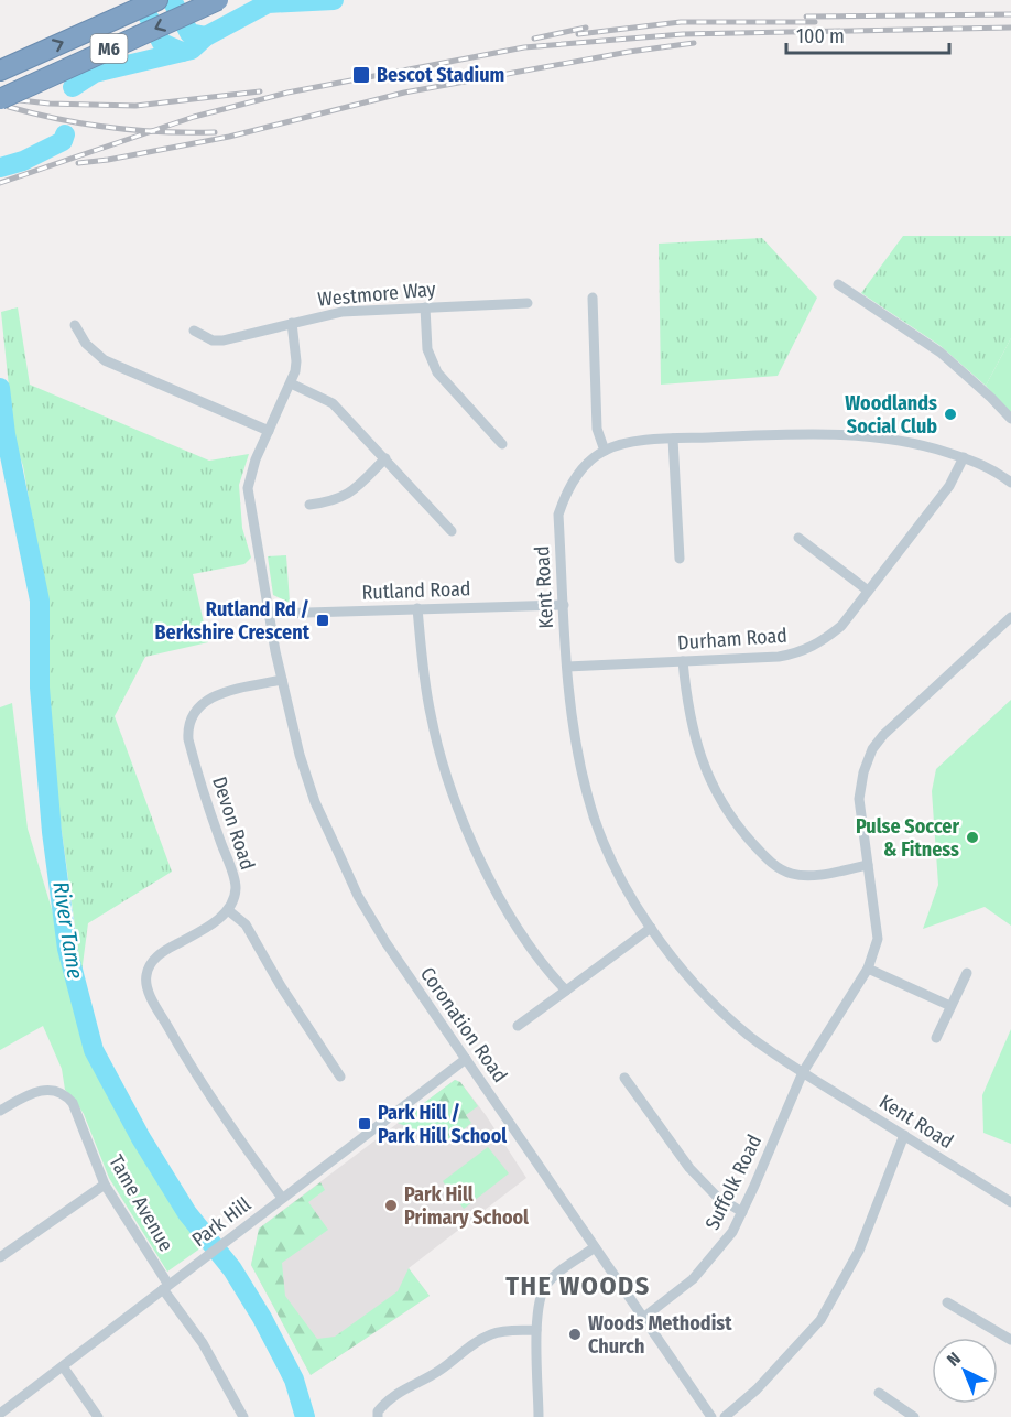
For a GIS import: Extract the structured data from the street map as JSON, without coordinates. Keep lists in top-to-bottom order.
{
  "streets": {
    "highway": ["M6"],
    "street": [
      "Westmore Way",
      "Kent Road",
      "Rutland Road",
      "Durham Road",
      "Devon Road",
      "Coronation Road",
      "Suffolk Road",
      "Tame Avenue",
      "Park Hill"
    ]
  },
  "crossings": [
    ["Westmore Way", "Coronation Road"],
    ["Kent Road", "Rutland Road"],
    ["Kent Road", "Durham Road"],
    ["Kent Road", "Suffolk Road"],
    ["Rutland Road", "Coronation Road"],
    ["Devon Road", "Coronation Road"],
    ["Coronation Road", "Suffolk Road"],
    ["Coronation Road", "Park Hill"],
    ["Tame Avenue", "Park Hill"]
  ],
  "districts": ["THE WOODS"],
  "water": ["River Tame"],
  "places": {
    "transit": ["Bescot Stadium", "Rutland Rd / Berkshire Crescent", "Park Hill / Park Hill School"],
    "other": [
      "Woodlands Social Club",
      "Pulse Soccer & Fitness",
      "Park Hill Primary School",
      "Woods Methodist Church"
    ]
  },
  "scale_bar": "100 m",
  "north": "top left"
}
